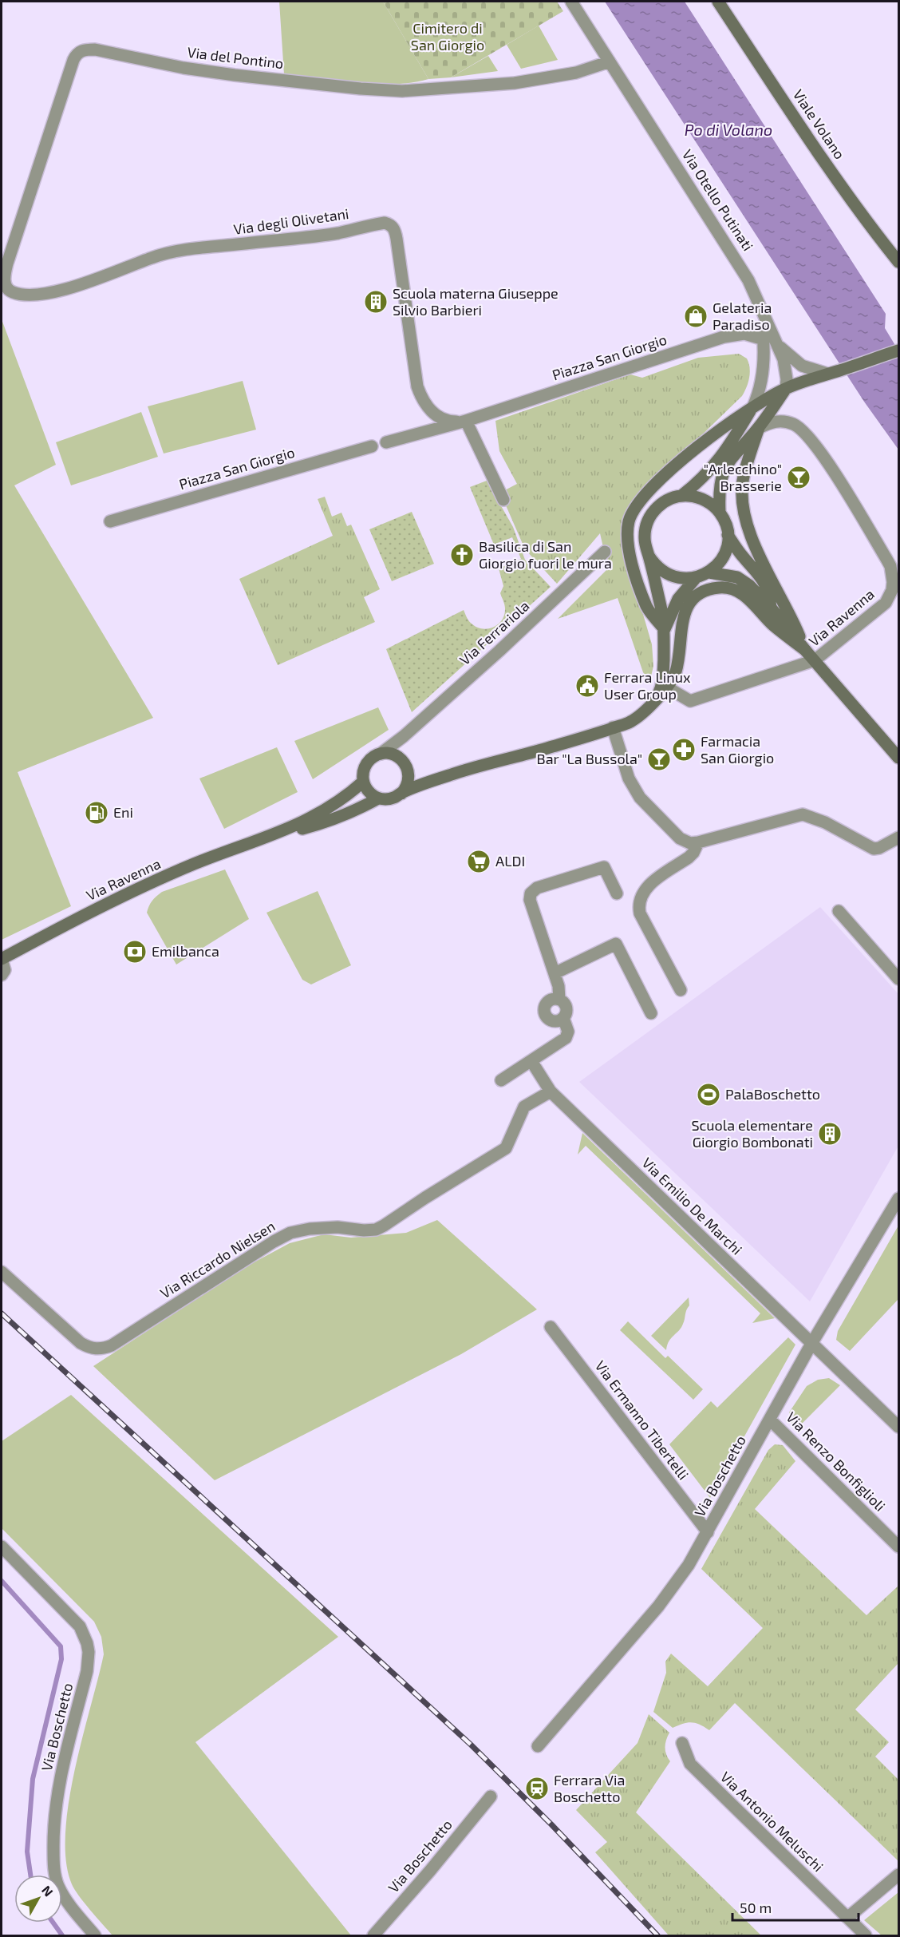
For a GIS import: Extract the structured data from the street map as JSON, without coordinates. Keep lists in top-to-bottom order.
{
  "streets": {
    "main road": ["Viale Volano", "Via Ravenna"],
    "street": [
      "Via del Pontino",
      "Via Otello Putinati",
      "Via degli Olivetani",
      "Piazza San Giorgio",
      "Via Ferrariola",
      "Via Emilio De Marchi",
      "Via Riccardo Nielsen",
      "Via Ermanno Tibertelli",
      "Via Renzo Bonfiglioli",
      "Via Boschetto",
      "Via Antonio Meluschi"
    ]
  },
  "crossings": [
    ["Via del Pontino", "Via Otello Putinati"],
    ["Via del Pontino", "Via degli Olivetani"],
    ["Via Otello Putinati", "Piazza San Giorgio"],
    ["Via Otello Putinati", "Via Ravenna"],
    ["Via degli Olivetani", "Piazza San Giorgio"],
    ["Via Ravenna", "Via Ferrariola"],
    ["Via Emilio De Marchi", "Via Riccardo Nielsen"],
    ["Via Emilio De Marchi", "Via Boschetto"],
    ["Via Ermanno Tibertelli", "Via Boschetto"],
    ["Via Renzo Bonfiglioli", "Via Boschetto"]
  ],
  "water": ["Po di Volano"],
  "parks": ["Cimitero di San Giorgio"],
  "places": {
    "building": ["Scuola materna Giuseppe Silvio Barbieri", "Scuola elementare Giorgio Bombonati"],
    "shop": ["Gelateria Paradiso"],
    "bar": ["\"Arlecchino\" Brasserie", "Bar \"La Bussola\""],
    "church": ["Basilica di San Giorgio fuori le mura"],
    "public building": ["Ferrara Linux User Group"],
    "pharmacy": ["Farmacia San Giorgio"],
    "fuel station": ["Eni"],
    "supermarket": ["ALDI"],
    "bank": ["Emilbanca"],
    "sports": ["PalaBoschetto"],
    "station": ["Ferrara Via Boschetto"]
  },
  "scale_bar": "50 m",
  "north": "top right"
}
